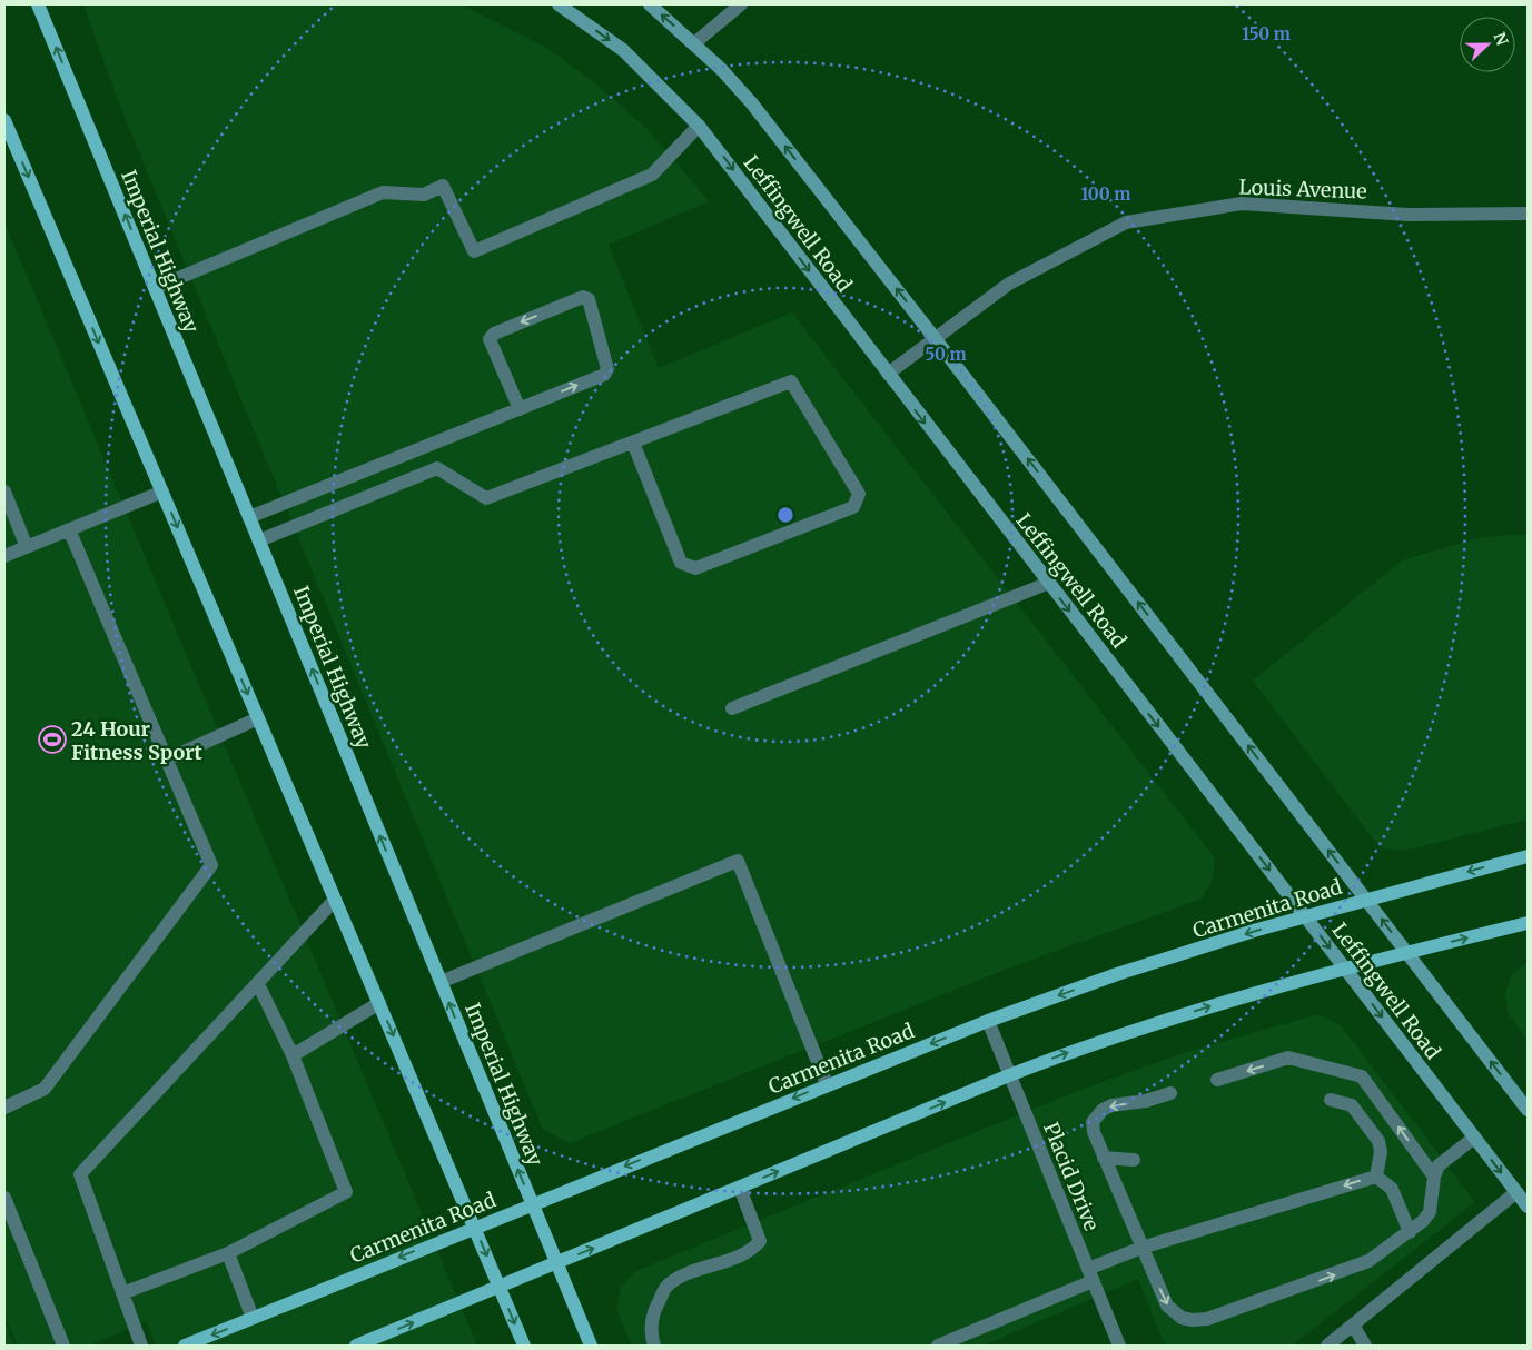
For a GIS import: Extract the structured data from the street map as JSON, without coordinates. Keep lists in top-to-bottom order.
{
  "streets": {
    "main road": ["Leffingwell Road", "Imperial Highway", "Carmenita Road"],
    "street": ["Louis Avenue", "Placid Drive"]
  },
  "crossings": [
    ["Louis Avenue", "Leffingwell Road"],
    ["Leffingwell Road", "Carmenita Road"],
    ["Imperial Highway", "Carmenita Road"],
    ["Carmenita Road", "Placid Drive"]
  ],
  "places": {
    "sports": ["24 Hour Fitness Sport"]
  },
  "north": "right",
  "rings": ["150 m", "100 m", "50 m"]
}
